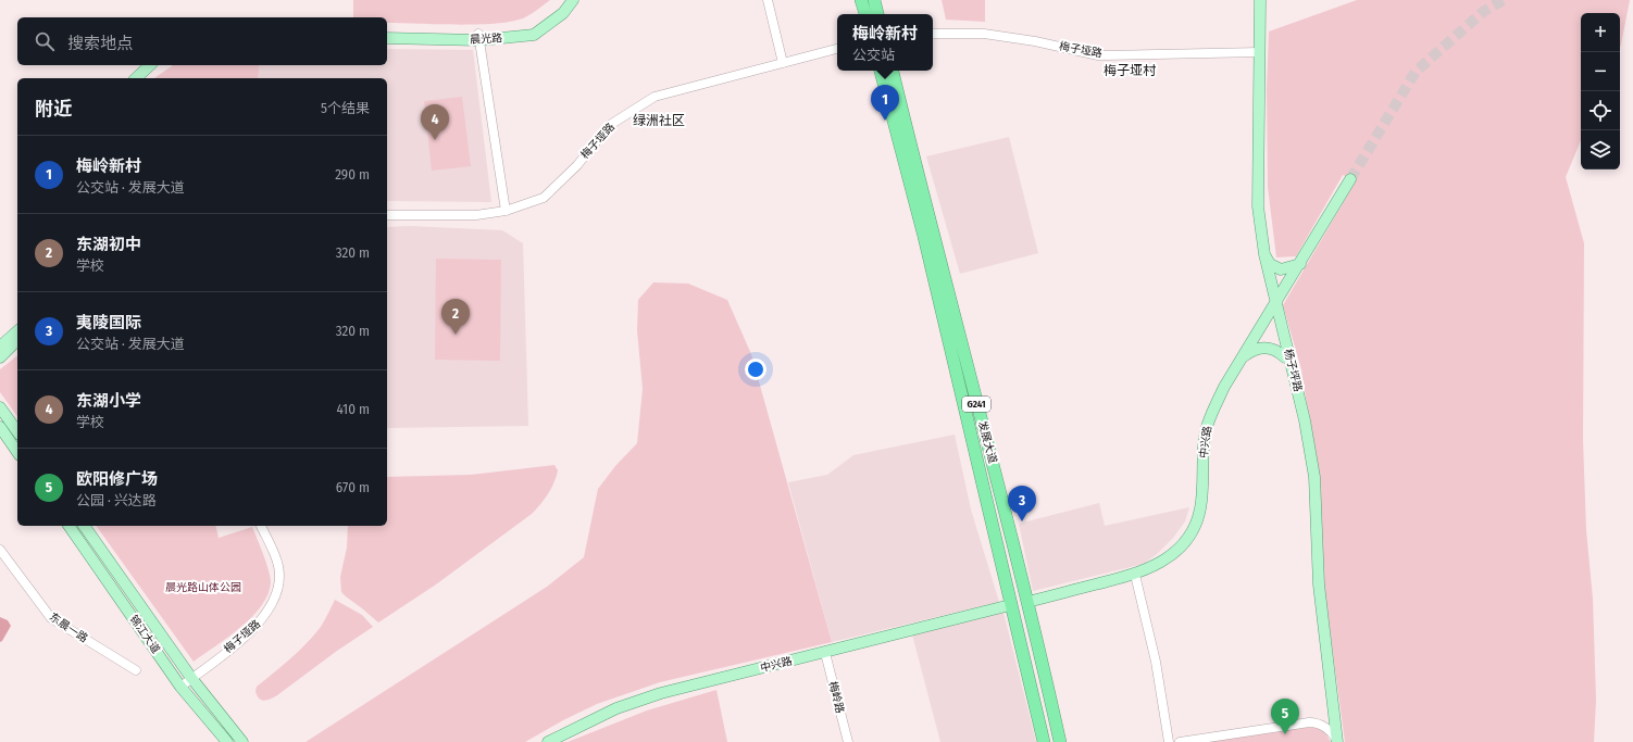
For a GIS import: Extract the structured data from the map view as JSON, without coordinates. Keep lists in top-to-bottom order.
{
  "streets": {
    "highway": ["G241", "发展大道"],
    "main road": [
      "晨光路",
      "杨子坪路",
      "中兴路",
      "锦江大道"
    ],
    "street": ["梅子垭路", "东晨一路", "梅岭路"]
  },
  "crossings": [
    ["梅子垭路", "杨子坪路"],
    ["梅子垭路", "锦江大道"],
    ["杨子坪路", "中兴路"],
    ["发展大道", "中兴路"],
    ["中兴路", "梅岭路"]
  ],
  "districts": ["梅子垭村", "绿洲社区"],
  "parks": ["晨光路山体公园"],
  "page": {
    "map_buttons": ["+", "−"],
    "popup": ["梅岭新村", "公交站"],
    "search": "搜索地点",
    "heading": ["附近", "5个结果"],
    "pins": [
      "1",
      "4",
      "2",
      "3",
      "5"
    ],
    "list": [
      {
        "mark": "1",
        "name": "梅岭新村",
        "note": "公交站 · 发展大道",
        "value": "290 m"
      },
      {
        "mark": "2",
        "name": "东湖初中",
        "note": "学校",
        "value": "320 m"
      },
      {
        "mark": "3",
        "name": "夷陵国际",
        "note": "公交站 · 发展大道",
        "value": "320 m"
      },
      {
        "mark": "4",
        "name": "东湖小学",
        "note": "学校",
        "value": "410 m"
      },
      {
        "mark": "5",
        "name": "欧阳修广场",
        "note": "公园 · 兴达路",
        "value": "670 m"
      }
    ]
  }
}
